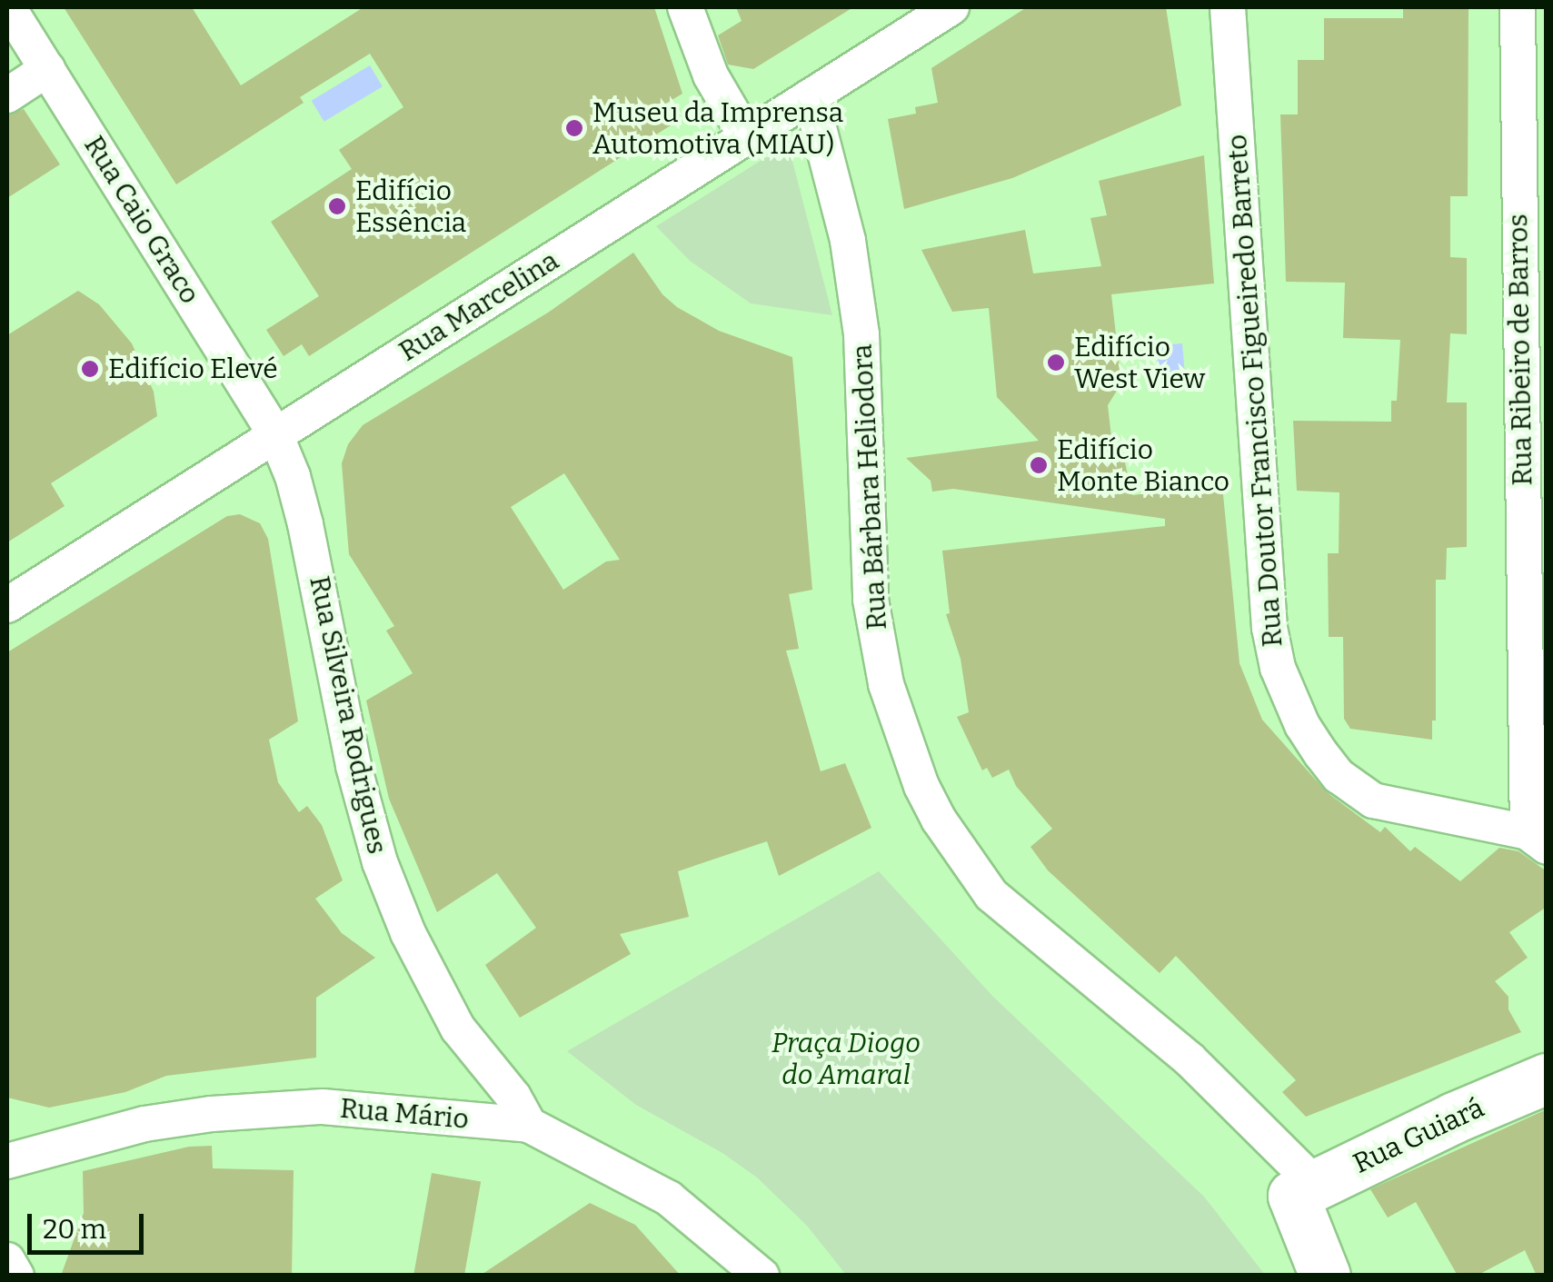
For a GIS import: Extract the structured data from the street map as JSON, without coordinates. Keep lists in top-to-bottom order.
{
  "streets": {
    "street": [
      "Rua Caio Graco",
      "Rua Marcelina",
      "Rua Ribeiro de Barros",
      "Rua Doutor Francisco Figueiredo Barreto",
      "Rua Bárbara Heliodora",
      "Rua Silveira Rodrigues",
      "Rua Mário",
      "Rua Guiará"
    ]
  },
  "crossings": [
    ["Rua Caio Graco", "Rua Marcelina"],
    ["Rua Caio Graco", "Rua Silveira Rodrigues"],
    ["Rua Marcelina", "Rua Bárbara Heliodora"],
    ["Rua Marcelina", "Rua Silveira Rodrigues"],
    ["Rua Ribeiro de Barros", "Rua Doutor Francisco Figueiredo Barreto"],
    ["Rua Bárbara Heliodora", "Rua Guiará"],
    ["Rua Silveira Rodrigues", "Rua Mário"]
  ],
  "parks": ["Praça Diogo do Amaral"],
  "places": [
    "Museu da Imprensa Automotiva (MIAU)",
    "Edifício Essência",
    "Edifício West View",
    "Edifício Elevé",
    "Edifício Monte Bianco"
  ],
  "scale_bar": "20 m"
}
